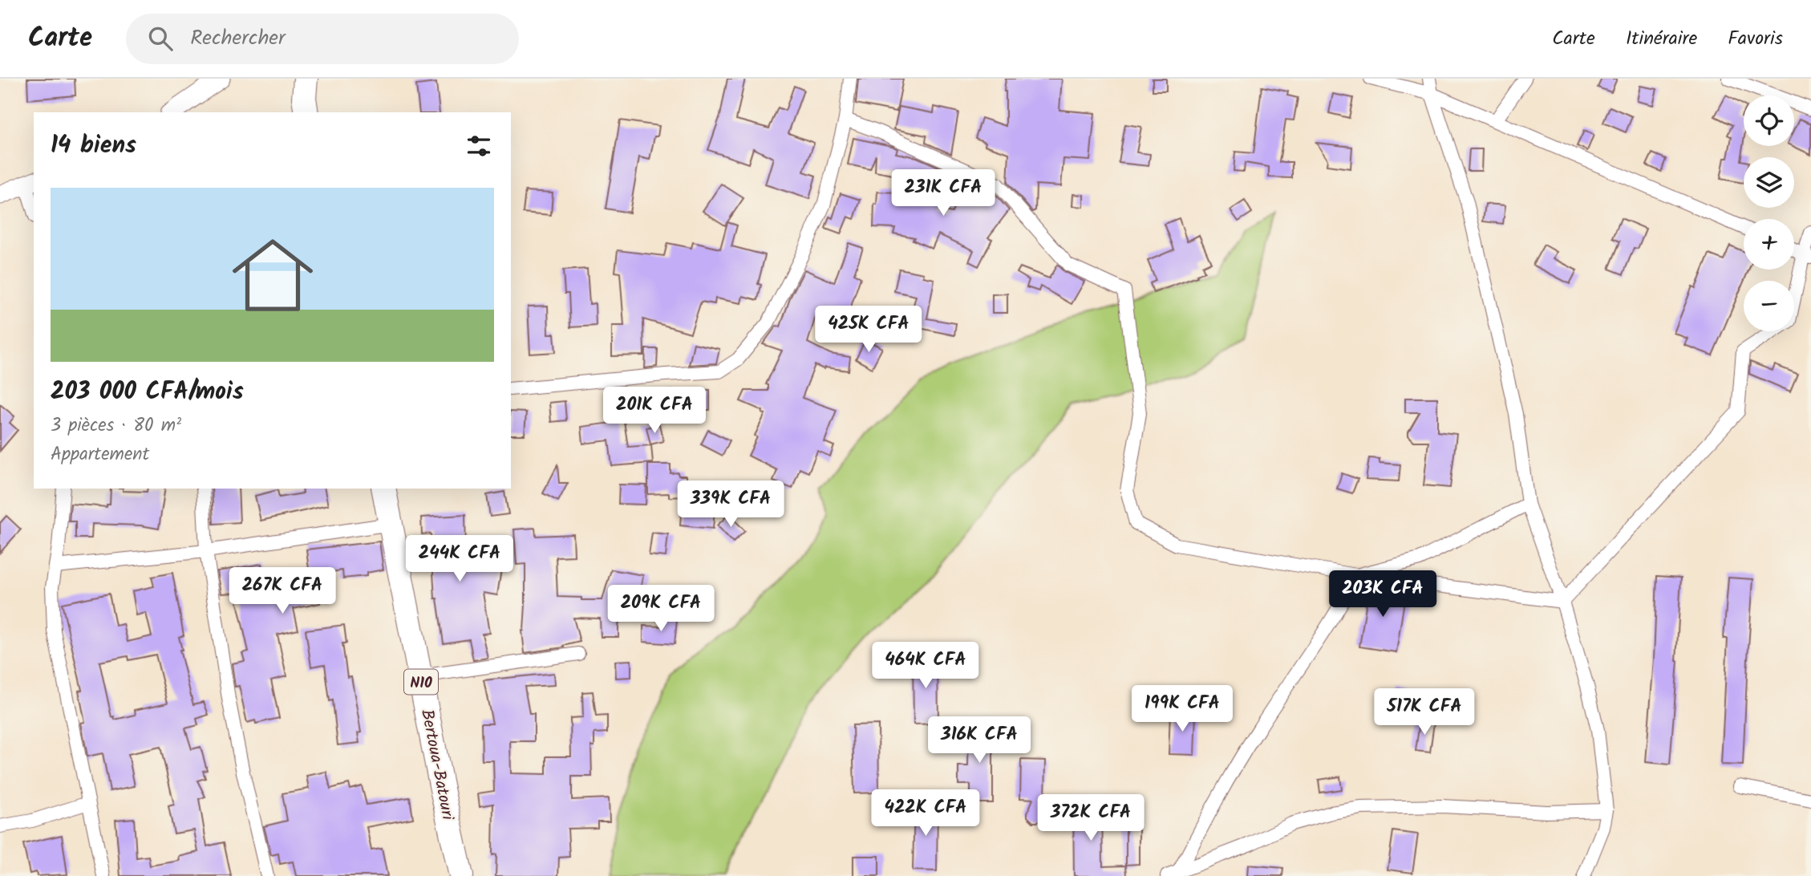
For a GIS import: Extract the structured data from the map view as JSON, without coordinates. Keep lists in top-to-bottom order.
{
  "streets": {
    "highway": ["N10", "Bertoua-Batouri"]
  },
  "page": {
    "header": "Carte",
    "search": "Rechercher",
    "nav": ["Carte", "Itinéraire", "Favoris"],
    "map_buttons": ["+", "−"],
    "heading": "14 biens",
    "price": [
      "231K CFA",
      "425K CFA",
      "201K CFA",
      "339K CFA",
      "244K CFA",
      "267K CFA",
      "203K CFA",
      "209K CFA",
      "464K CFA",
      "199K CFA",
      "517K CFA",
      "316K CFA",
      "422K CFA",
      "372K CFA"
    ],
    "list": [
      {
        "name": "203 000 CFA/mois",
        "note": "3 pièces · 80 m² · Appartement"
      }
    ]
  }
}
